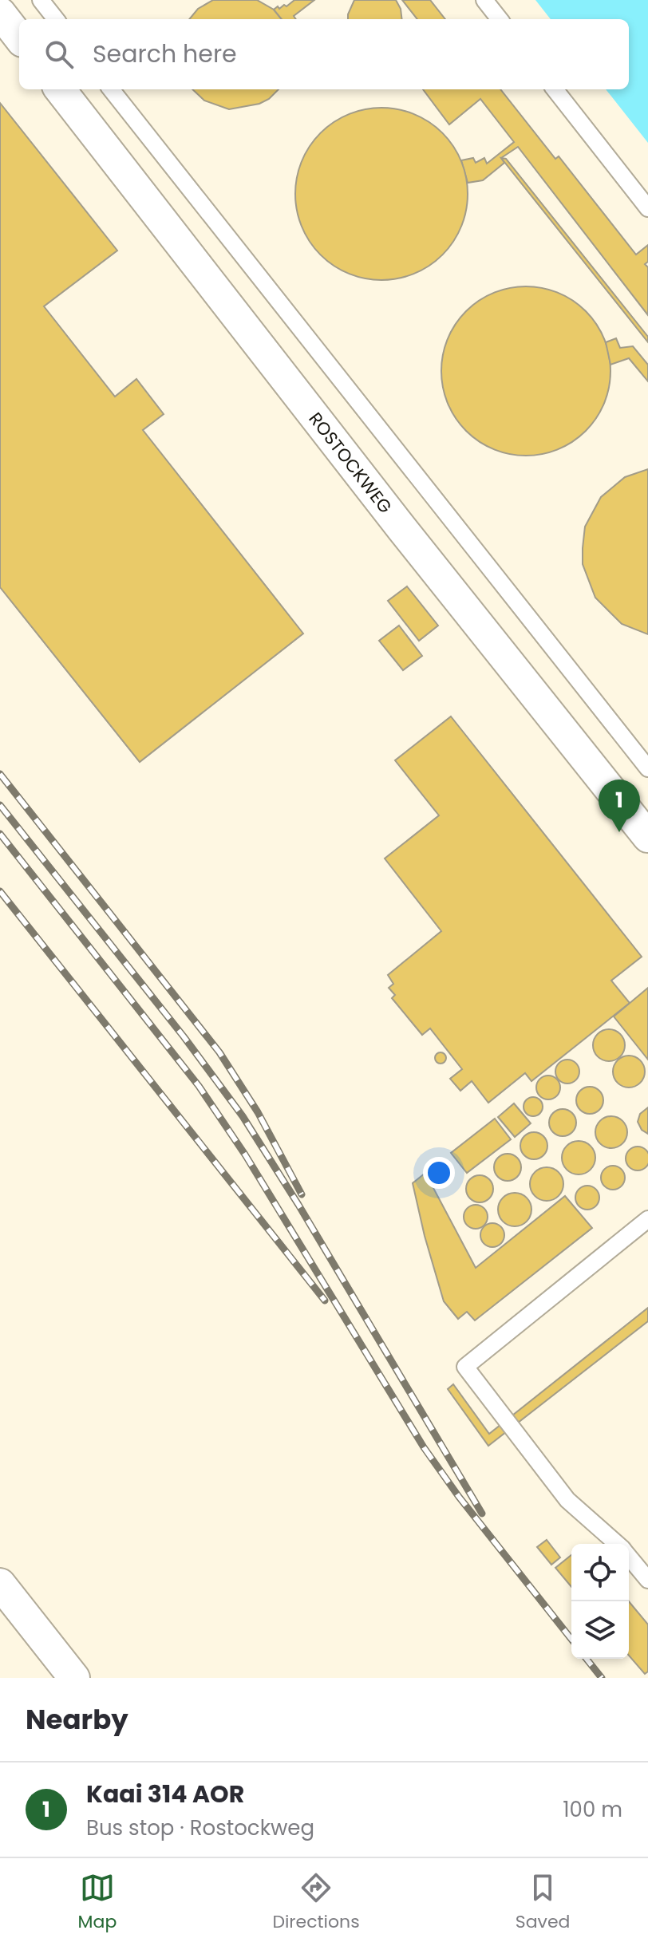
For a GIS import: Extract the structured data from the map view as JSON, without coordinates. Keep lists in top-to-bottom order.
{
  "streets": {
    "street": ["ROSTOCKWEG"]
  },
  "page": {
    "search": "Search here",
    "pins": "1",
    "heading": "Nearby",
    "list": [
      {
        "mark": "1",
        "name": "Kaai 314 AOR",
        "note": "Bus stop · Rostockweg",
        "value": "100 m"
      }
    ],
    "nav": ["Map", "Directions", "Saved"]
  }
}
